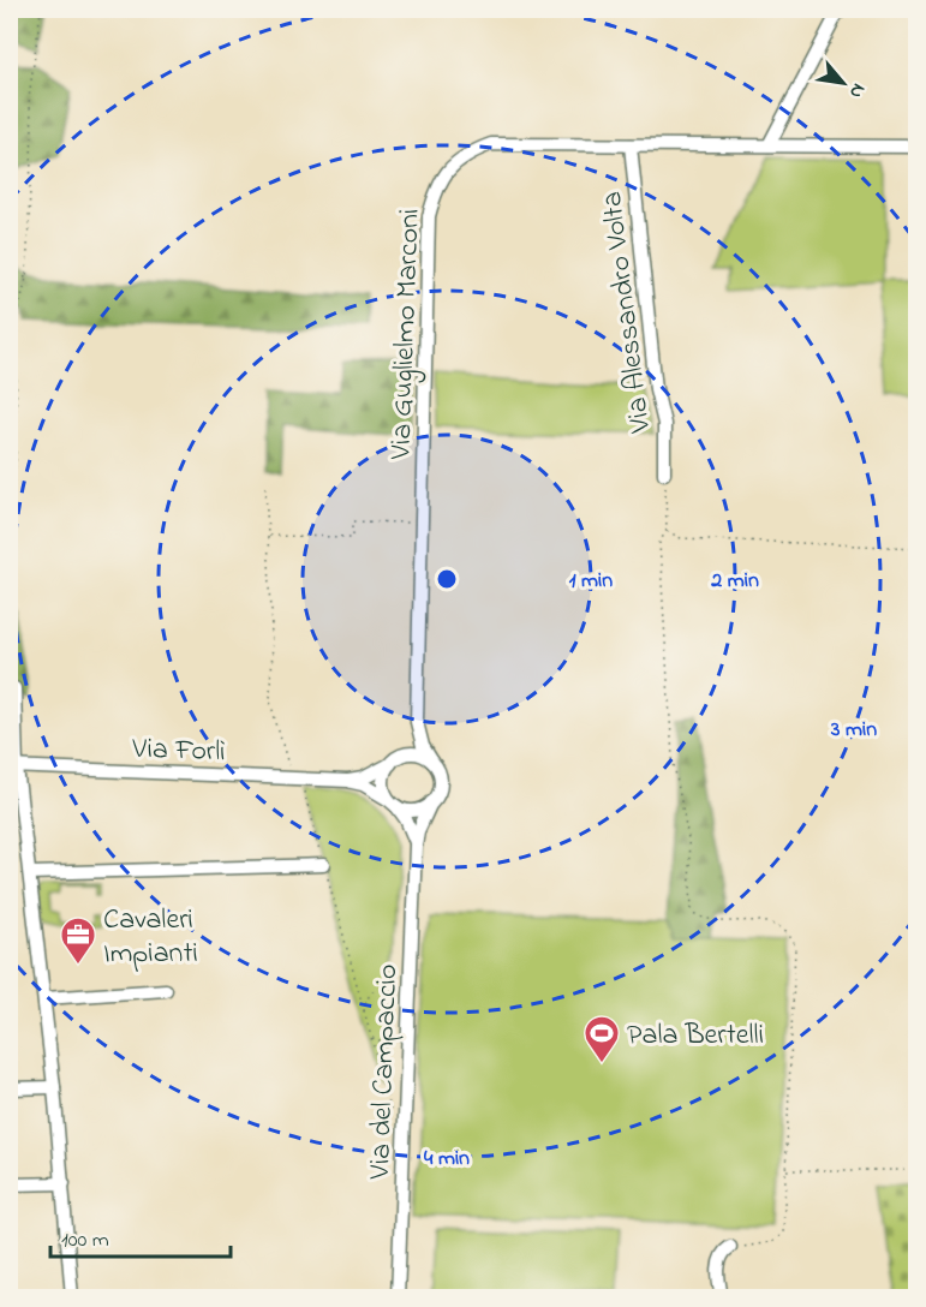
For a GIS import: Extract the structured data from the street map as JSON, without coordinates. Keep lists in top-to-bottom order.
{
  "streets": {
    "street": [
      "Via Alessandro Volta",
      "Via Guglielmo Marconi",
      "Via Forlì",
      "Via del Campaccio"
    ]
  },
  "crossings": [
    ["Via Alessandro Volta", "Via Guglielmo Marconi"],
    ["Via Guglielmo Marconi", "Via Forlì"],
    ["Via Guglielmo Marconi", "Via del Campaccio"],
    ["Via Forlì", "Via del Campaccio"]
  ],
  "places": {
    "office": ["Cavaleri Impianti"],
    "sports": ["Pala Bertelli"]
  },
  "scale_bar": "100 m",
  "north": "bottom right",
  "rings": [
    "1 min",
    "2 min",
    "3 min",
    "4 min"
  ]
}
